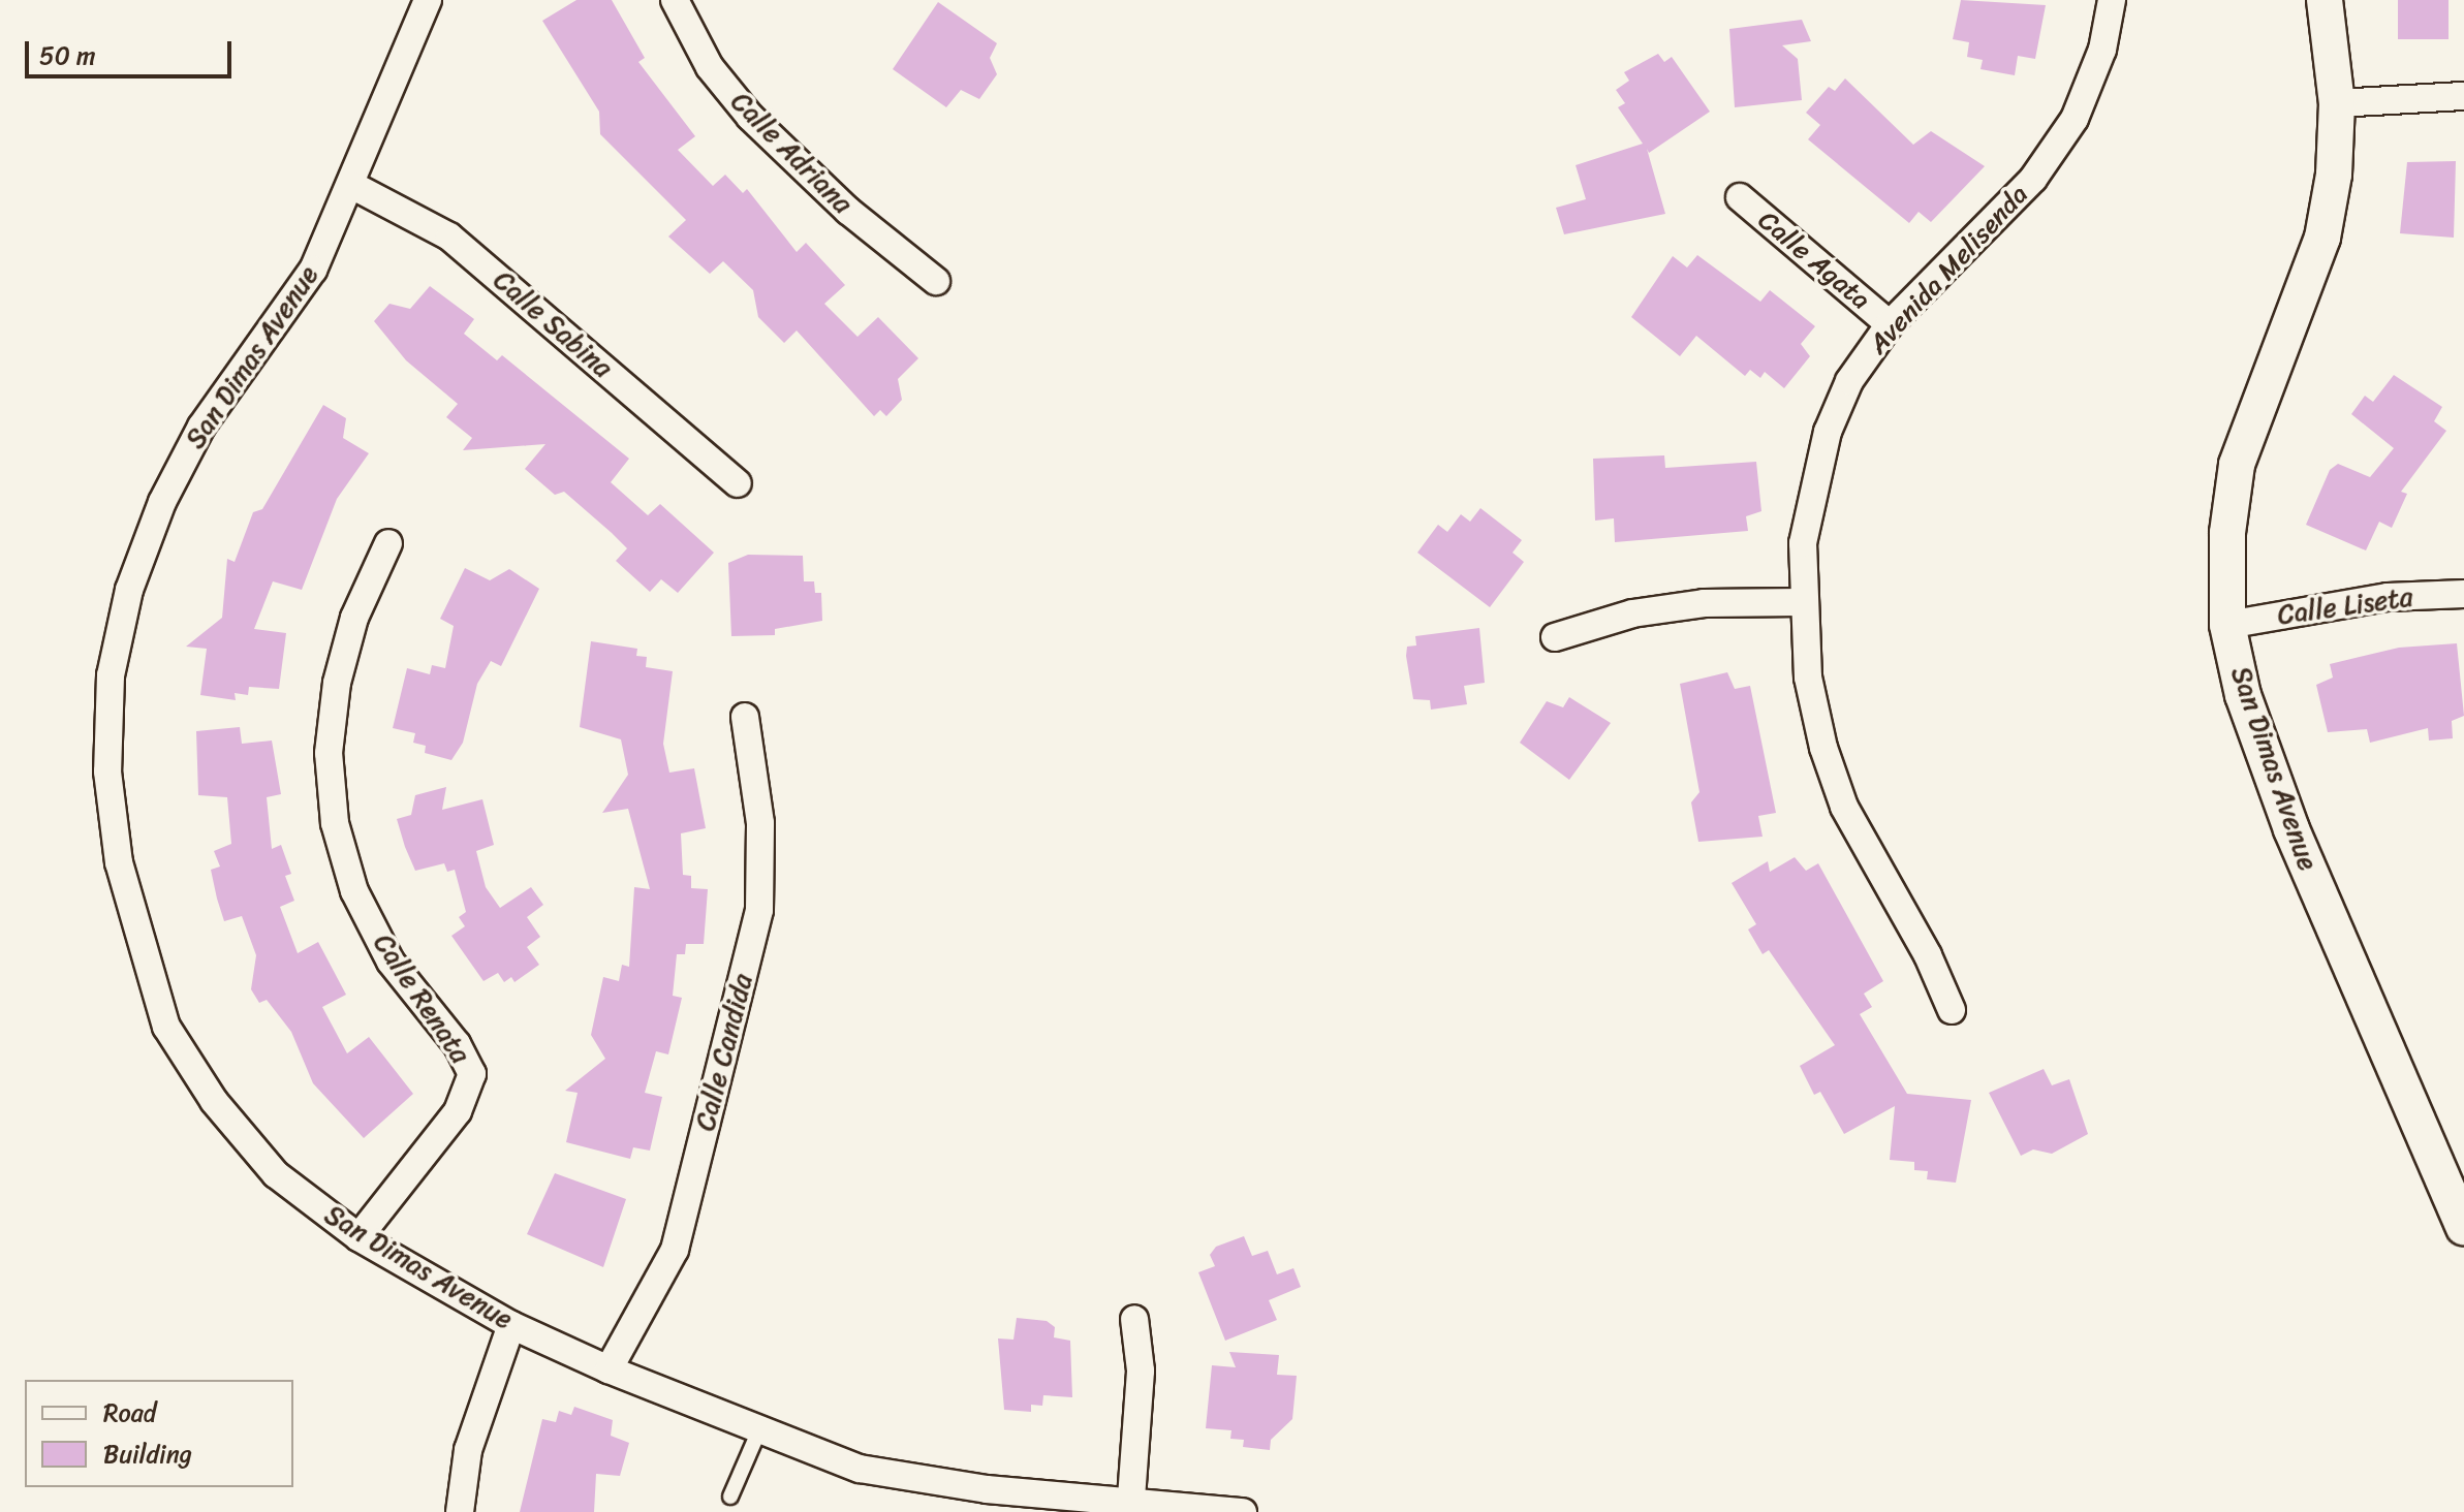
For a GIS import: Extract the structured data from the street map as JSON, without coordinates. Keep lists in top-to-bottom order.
{
  "streets": {
    "street": [
      "Calle Adriana",
      "Calle Agata",
      "Avenida Melisenda",
      "Calle Sabina",
      "San Dimas Avenue",
      "Calle Liseta",
      "Calle Renata",
      "Calle Candida"
    ]
  },
  "crossings": [
    ["Calle Agata", "Avenida Melisenda"],
    ["Calle Sabina", "San Dimas Avenue"],
    ["San Dimas Avenue", "Calle Liseta"],
    ["San Dimas Avenue", "Calle Renata"],
    ["San Dimas Avenue", "Calle Candida"]
  ],
  "legend": ["Road", "Building"],
  "scale_bar": "50 m"
}
